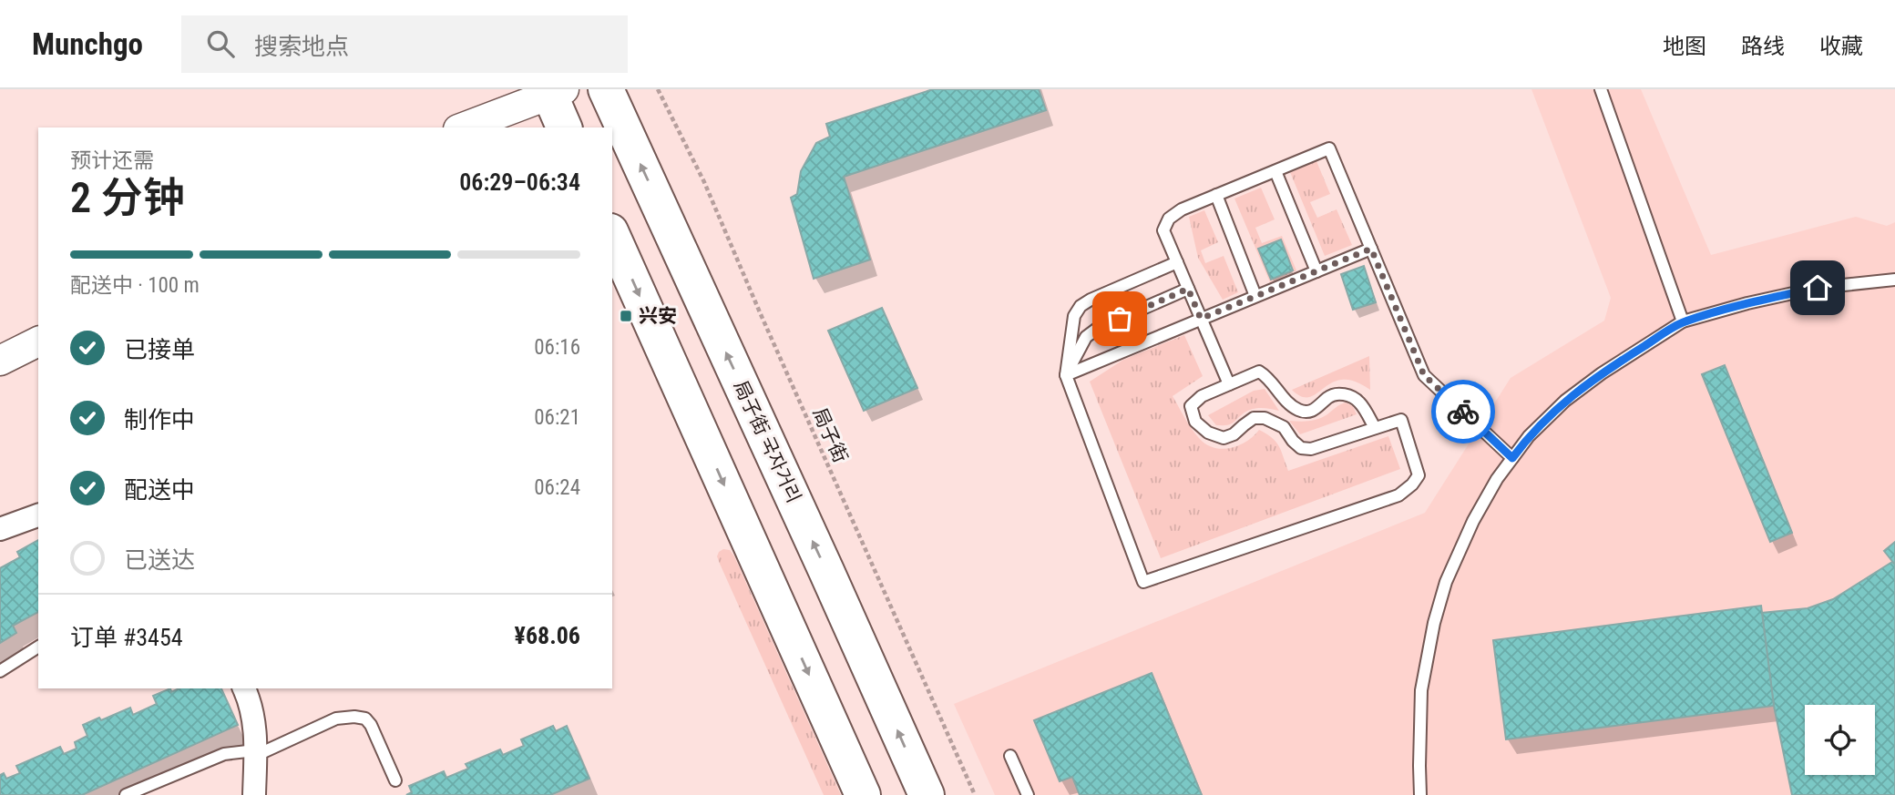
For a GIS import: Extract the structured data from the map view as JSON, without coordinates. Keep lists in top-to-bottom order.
{
  "streets": {
    "main road": ["局子街 국자거리"],
    "path": ["局子街"]
  },
  "places": {
    "transit": ["兴安"]
  },
  "page": {
    "header": "Munchgo",
    "search": "搜索地点",
    "nav": ["地图", "路线", "收藏"],
    "heading": ["2 分钟", "预计还需", "06:29–06:34"],
    "panel": ["订单 #3454", "¥68.06"],
    "bar": "配送中 · 100 m",
    "list": [
      ["已接单", "06:16"],
      ["制作中", "06:21"],
      ["配送中", "06:24"],
      "已送达"
    ]
  }
}
